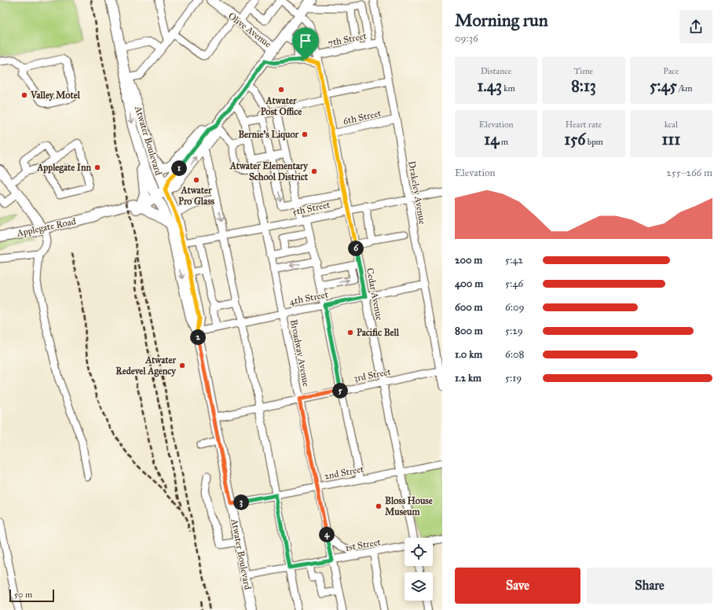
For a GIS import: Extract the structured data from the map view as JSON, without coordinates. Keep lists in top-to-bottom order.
{
  "streets": {
    "main road": ["Olive Avenue", "Atwater Boulevard", "Applegate Road"],
    "street": [
      "7th Street",
      "6th Street",
      "Drakeley Avenue",
      "5th Street",
      "Cedar Avenue",
      "4th Street",
      "Broadway Avenue",
      "3rd Street",
      "2nd Street",
      "1st Street"
    ]
  },
  "crossings": [
    ["7th Street", "Drakeley Avenue"],
    ["7th Street", "Cedar Avenue"],
    ["6th Street", "Drakeley Avenue"],
    ["6th Street", "Cedar Avenue"],
    ["Atwater Boulevard", "5th Street"],
    ["Atwater Boulevard", "Applegate Road"],
    ["Atwater Boulevard", "4th Street"],
    ["Atwater Boulevard", "3rd Street"],
    ["Atwater Boulevard", "2nd Street"],
    ["Atwater Boulevard", "1st Street"],
    ["Drakeley Avenue", "5th Street"],
    ["Drakeley Avenue", "4th Street"],
    ["Drakeley Avenue", "3rd Street"],
    ["5th Street", "Cedar Avenue"],
    ["5th Street", "Broadway Avenue"],
    ["Cedar Avenue", "4th Street"],
    ["Cedar Avenue", "3rd Street"],
    ["Cedar Avenue", "2nd Street"],
    ["4th Street", "Broadway Avenue"],
    ["Broadway Avenue", "3rd Street"],
    ["Broadway Avenue", "2nd Street"],
    ["Broadway Avenue", "1st Street"]
  ],
  "places": [
    "Atwater Post Office",
    "Valley Motel",
    "Bernie's Liquor",
    "Applegate Inn",
    "Atwater Elementary School District",
    "Atwater Pro Glass",
    "Pacific Bell",
    "Atwater Redevel Agency",
    "Bloss House Museum"
  ],
  "scale_bar": "50 m",
  "page": {
    "heading": ["Morning run", "09:36"],
    "stats": [
      ["Distance", "1.43 km"],
      ["Time", "8:13"],
      ["Pace", "5:45 /km"],
      ["Elevation", "14 m"],
      ["Heart rate", "156 bpm"],
      ["kcal", "111"]
    ],
    "pins": [
      "1",
      "6",
      "2",
      "5",
      "3",
      "4"
    ],
    "chart": ["Elevation", "255–266 m"],
    "list": [
      {
        "name": "200 m",
        "note": "5:42"
      },
      {
        "name": "400 m",
        "note": "5:46"
      },
      {
        "name": "600 m",
        "note": "6:09"
      },
      {
        "name": "800 m",
        "note": "5:29"
      },
      {
        "name": "1.0 km",
        "note": "6:08"
      },
      {
        "name": "1.2 km",
        "note": "5:19"
      }
    ],
    "buttons": ["Save", "Share"],
    "scale": "50 m"
  }
}
